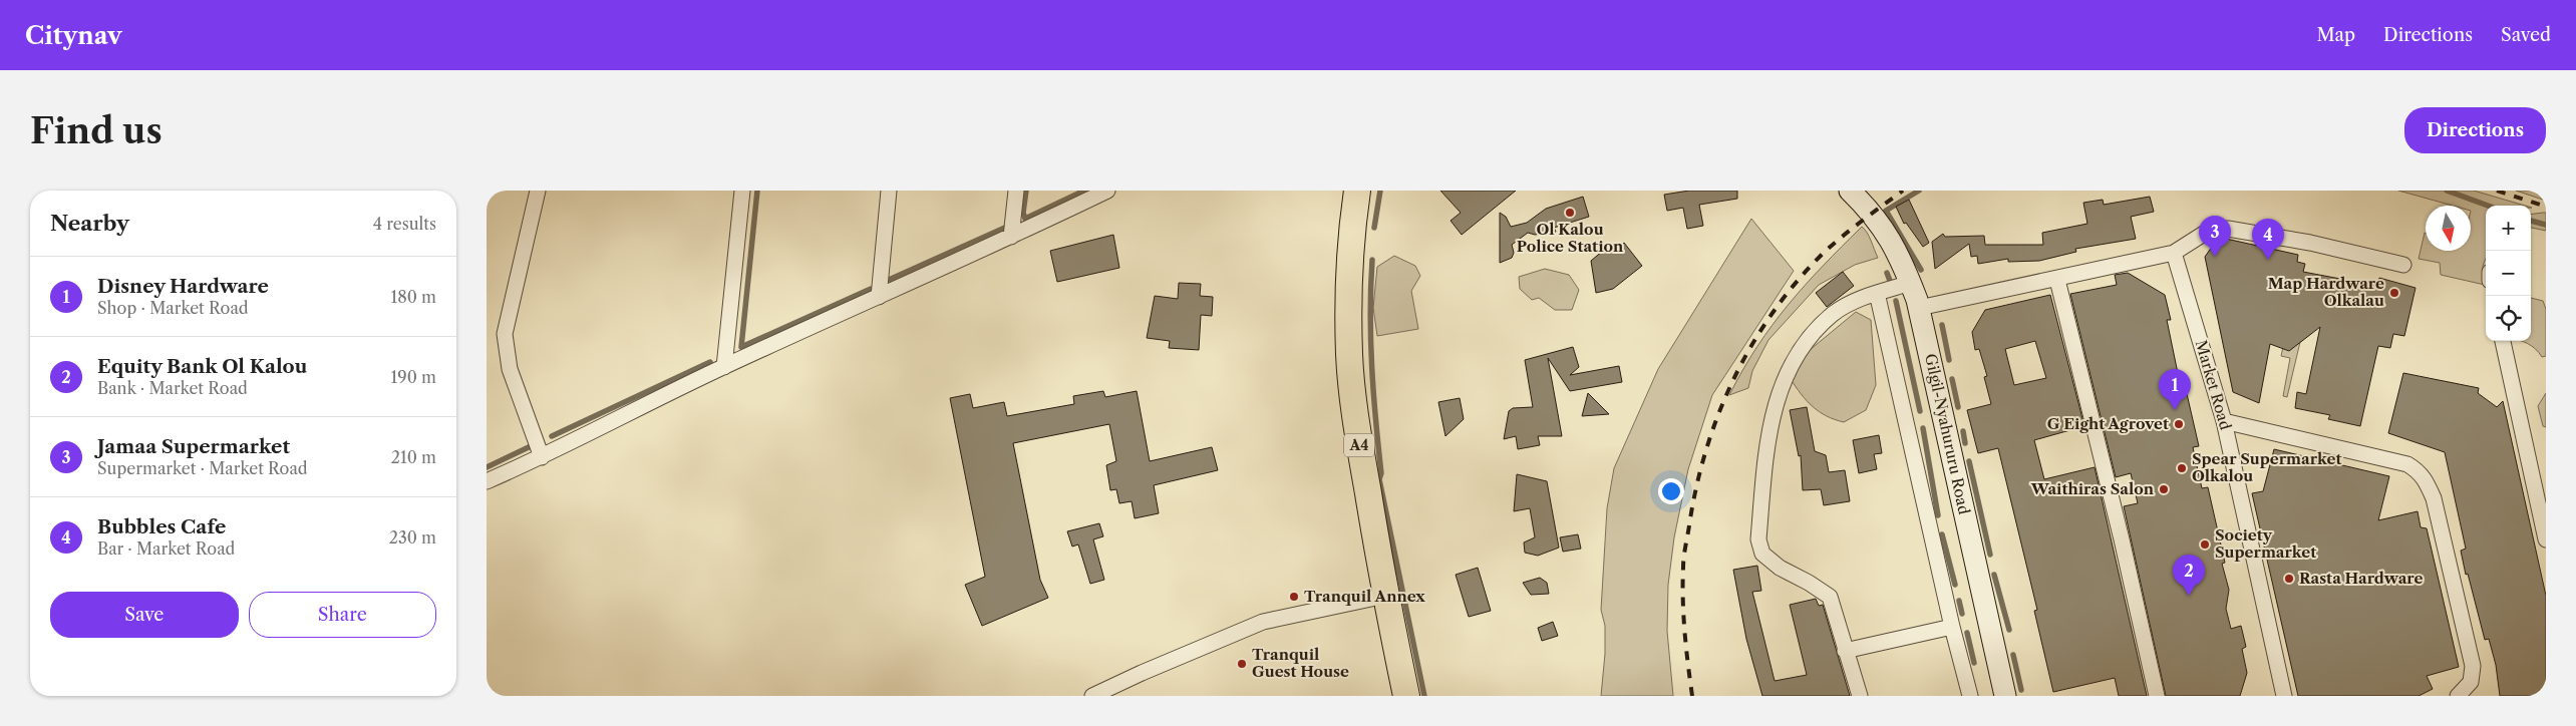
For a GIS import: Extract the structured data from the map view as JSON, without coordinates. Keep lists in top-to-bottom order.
{
  "streets": {
    "highway": ["A4"],
    "main road": ["Gilgil-Nyahururu Road"],
    "street": ["Market Road"]
  },
  "places": [
    "Ol Kalou Police Station",
    "Map Hardware Olkalau",
    "G Eight Agrovet",
    "Spear Supermarket Olkalou",
    "Waithiras Salon",
    "Society Supermarket",
    "Rasta Hardware",
    "Tranquil Annex",
    "Tranquil Guest House"
  ],
  "north": "bottom",
  "page": {
    "header": "Citynav",
    "nav": ["Map", "Directions", "Saved"],
    "buttons": [
      "Directions",
      ["Save", "Share"]
    ],
    "title": "Find us",
    "heading": ["Nearby", "4 results"],
    "map_buttons": ["+", "−"],
    "pins": [
      "3",
      "4",
      "1",
      "2"
    ],
    "list": [
      {
        "mark": "1",
        "name": "Disney Hardware",
        "note": "Shop · Market Road",
        "value": "180 m"
      },
      {
        "mark": "2",
        "name": "Equity Bank Ol Kalou",
        "note": "Bank · Market Road",
        "value": "190 m"
      },
      {
        "mark": "3",
        "name": "Jamaa Supermarket",
        "note": "Supermarket · Market Road",
        "value": "210 m"
      },
      {
        "mark": "4",
        "name": "Bubbles Cafe",
        "note": "Bar · Market Road",
        "value": "230 m"
      }
    ]
  }
}
